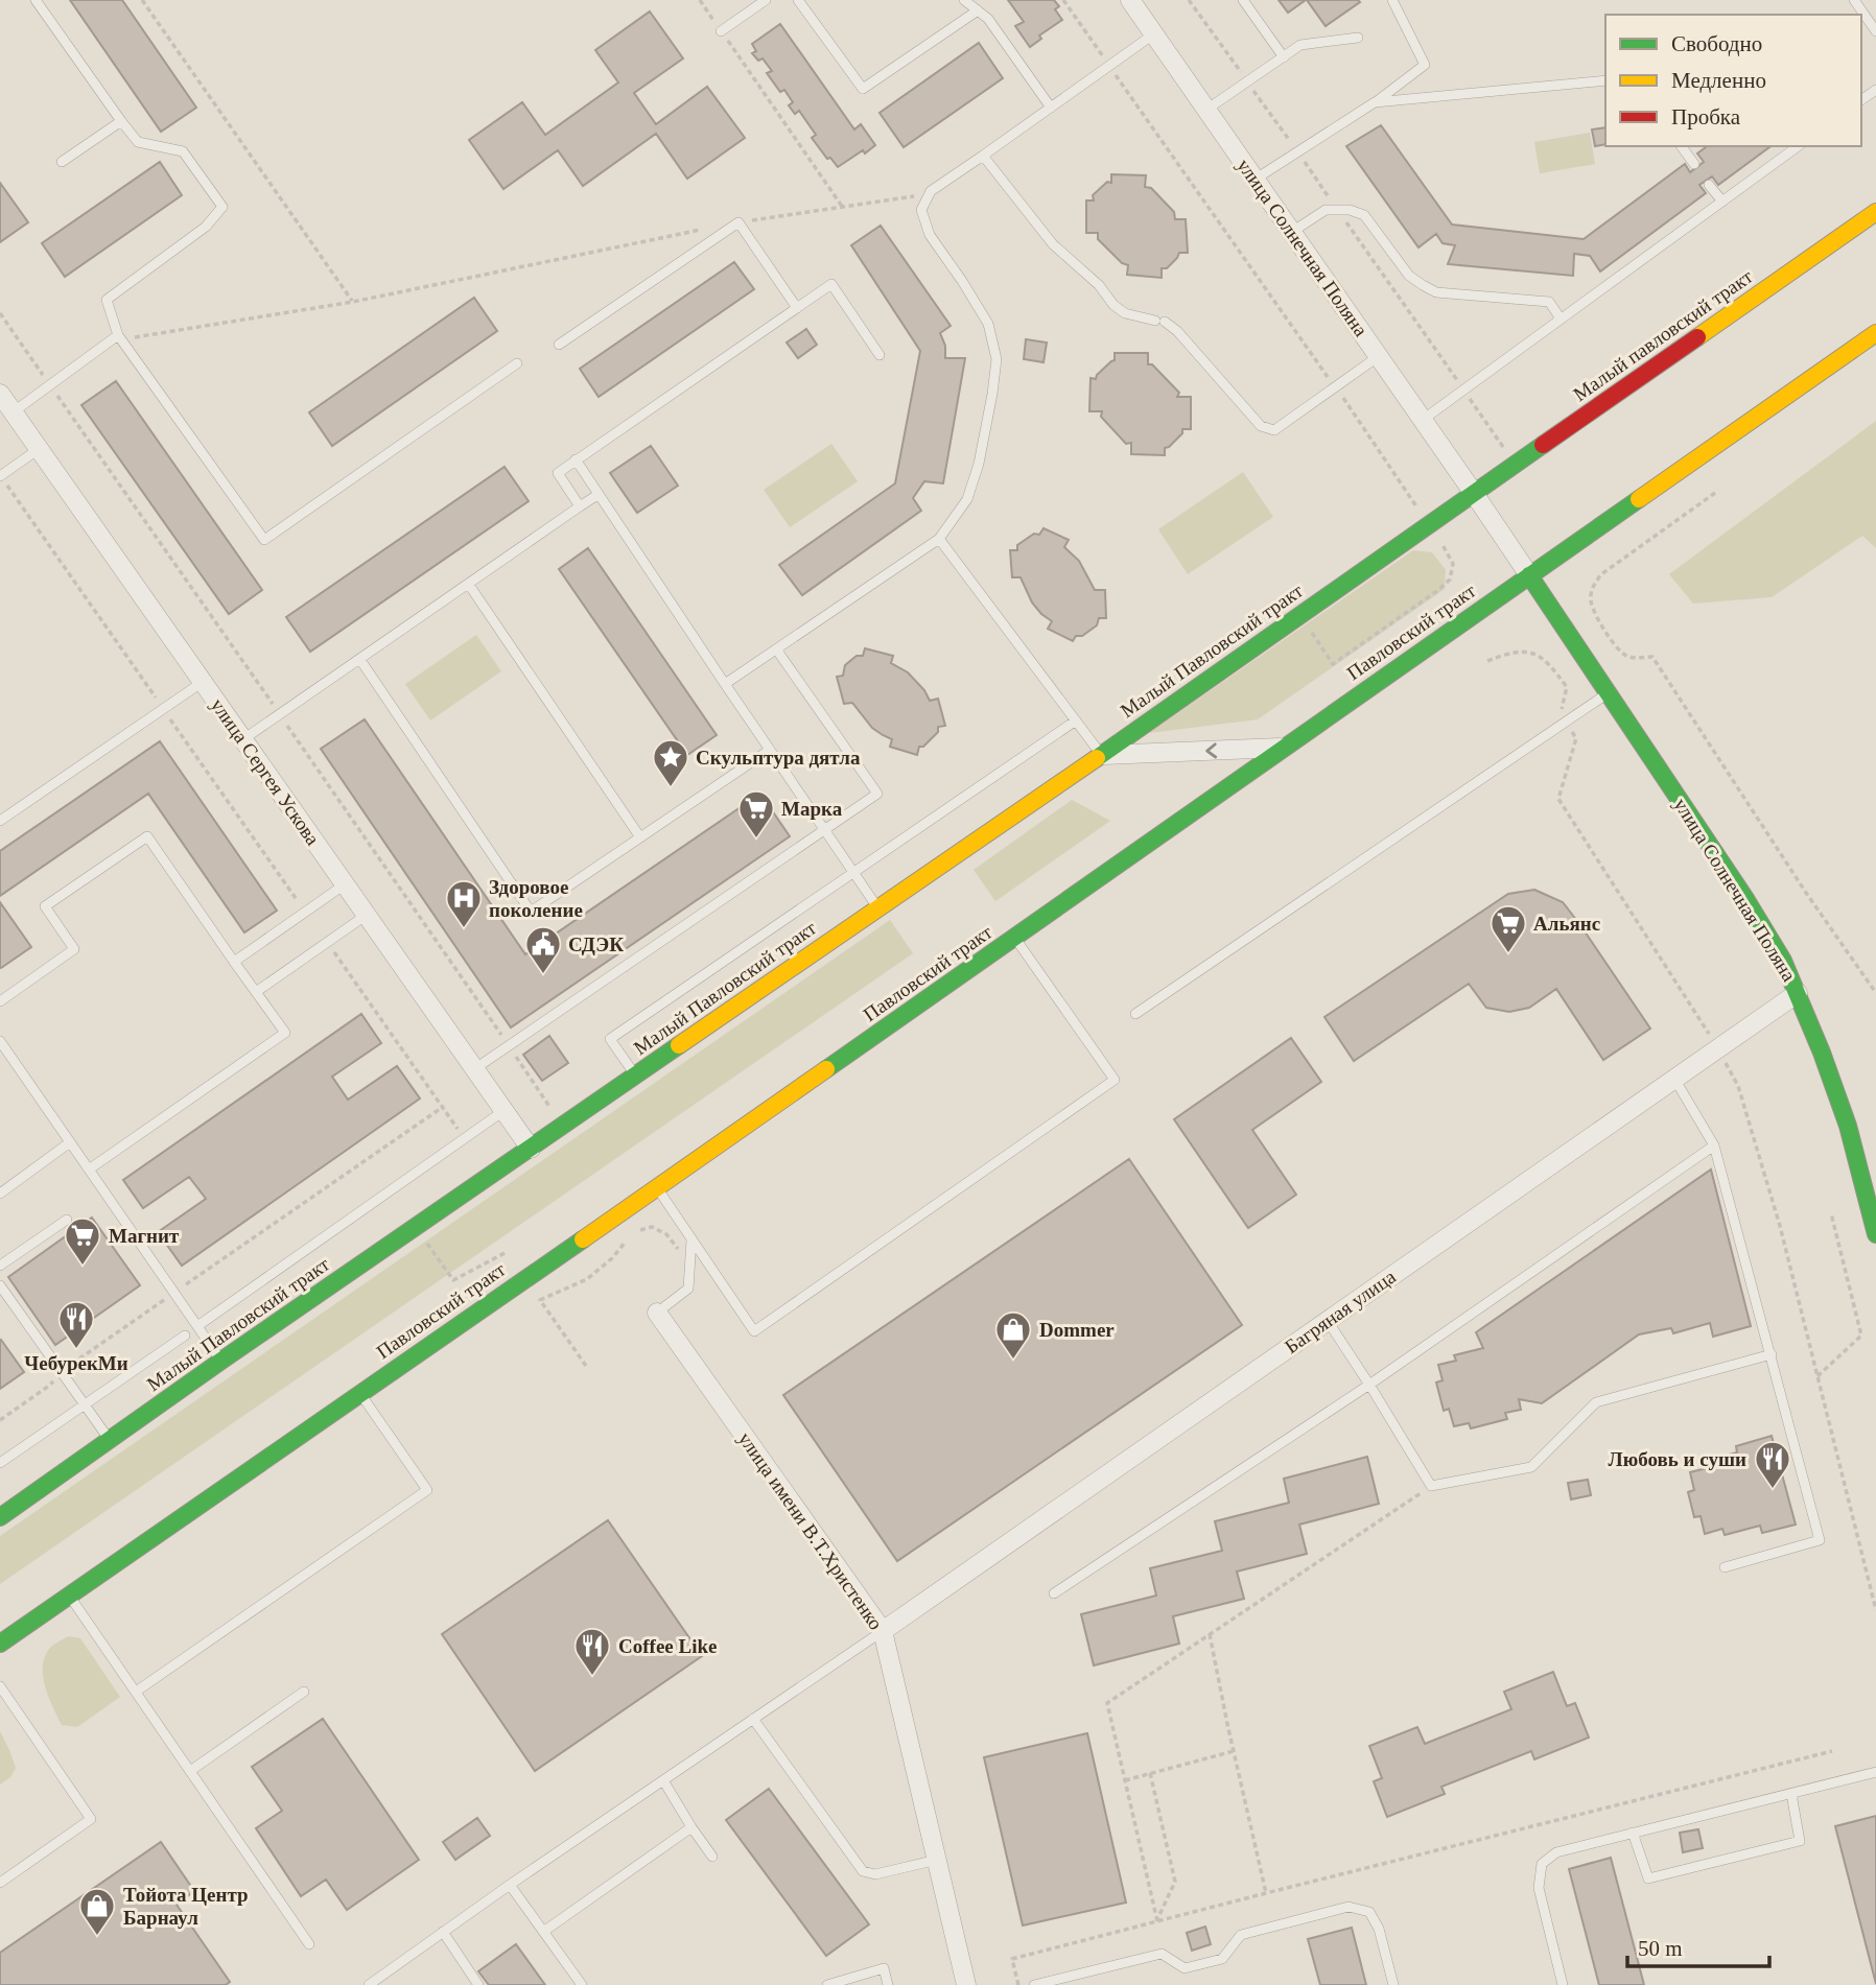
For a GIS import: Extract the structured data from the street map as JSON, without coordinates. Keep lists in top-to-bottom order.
{
  "streets": {
    "street": [
      "улица Солнечная Поляна",
      "Малый павловский тракт",
      "Павловский тракт",
      "Малый Павловский тракт",
      "улица Сергея Ускова",
      "Багряная улица",
      "улица имени В.Т.Христенко"
    ]
  },
  "crossings": [
    ["улица Солнечная Поляна", "Малый павловский тракт"],
    ["улица Солнечная Поляна", "Павловский тракт"],
    ["улица Солнечная Поляна", "Малый Павловский тракт"],
    ["улица Солнечная Поляна", "Багряная улица"],
    ["Малый павловский тракт", "Малый Павловский тракт"],
    ["Малый Павловский тракт", "улица Сергея Ускова"],
    ["Багряная улица", "улица имени В.Т.Христенко"]
  ],
  "places": {
    "place": ["Скульптура дятла"],
    "supermarket": ["Марка", "Альянс", "Магнит"],
    "hospital": ["Здоровое поколение"],
    "public building": ["СДЭК"],
    "restaurant": ["ЧебурекМи", "Любовь и суши", "Coffee Like"],
    "shop": ["Dommer", "Тойота Центр Барнаул"]
  },
  "legend": ["Свободно", "Медленно", "Пробка"],
  "scale_bar": "50 m"
}
